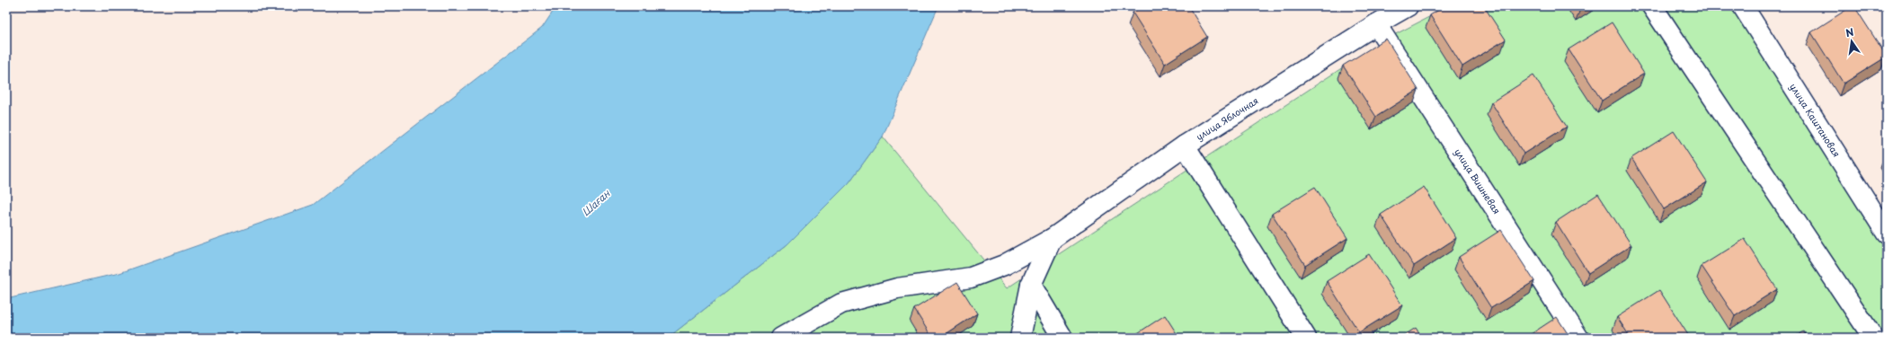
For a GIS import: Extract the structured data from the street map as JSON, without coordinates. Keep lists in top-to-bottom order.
{
  "streets": {
    "street": ["улица Яблочная", "улица Каштановая", "улица Вишневая"]
  },
  "crossings": [
    ["улица Яблочная", "улица Вишневая"]
  ],
  "water": ["Шаған"],
  "north": "top"
}
